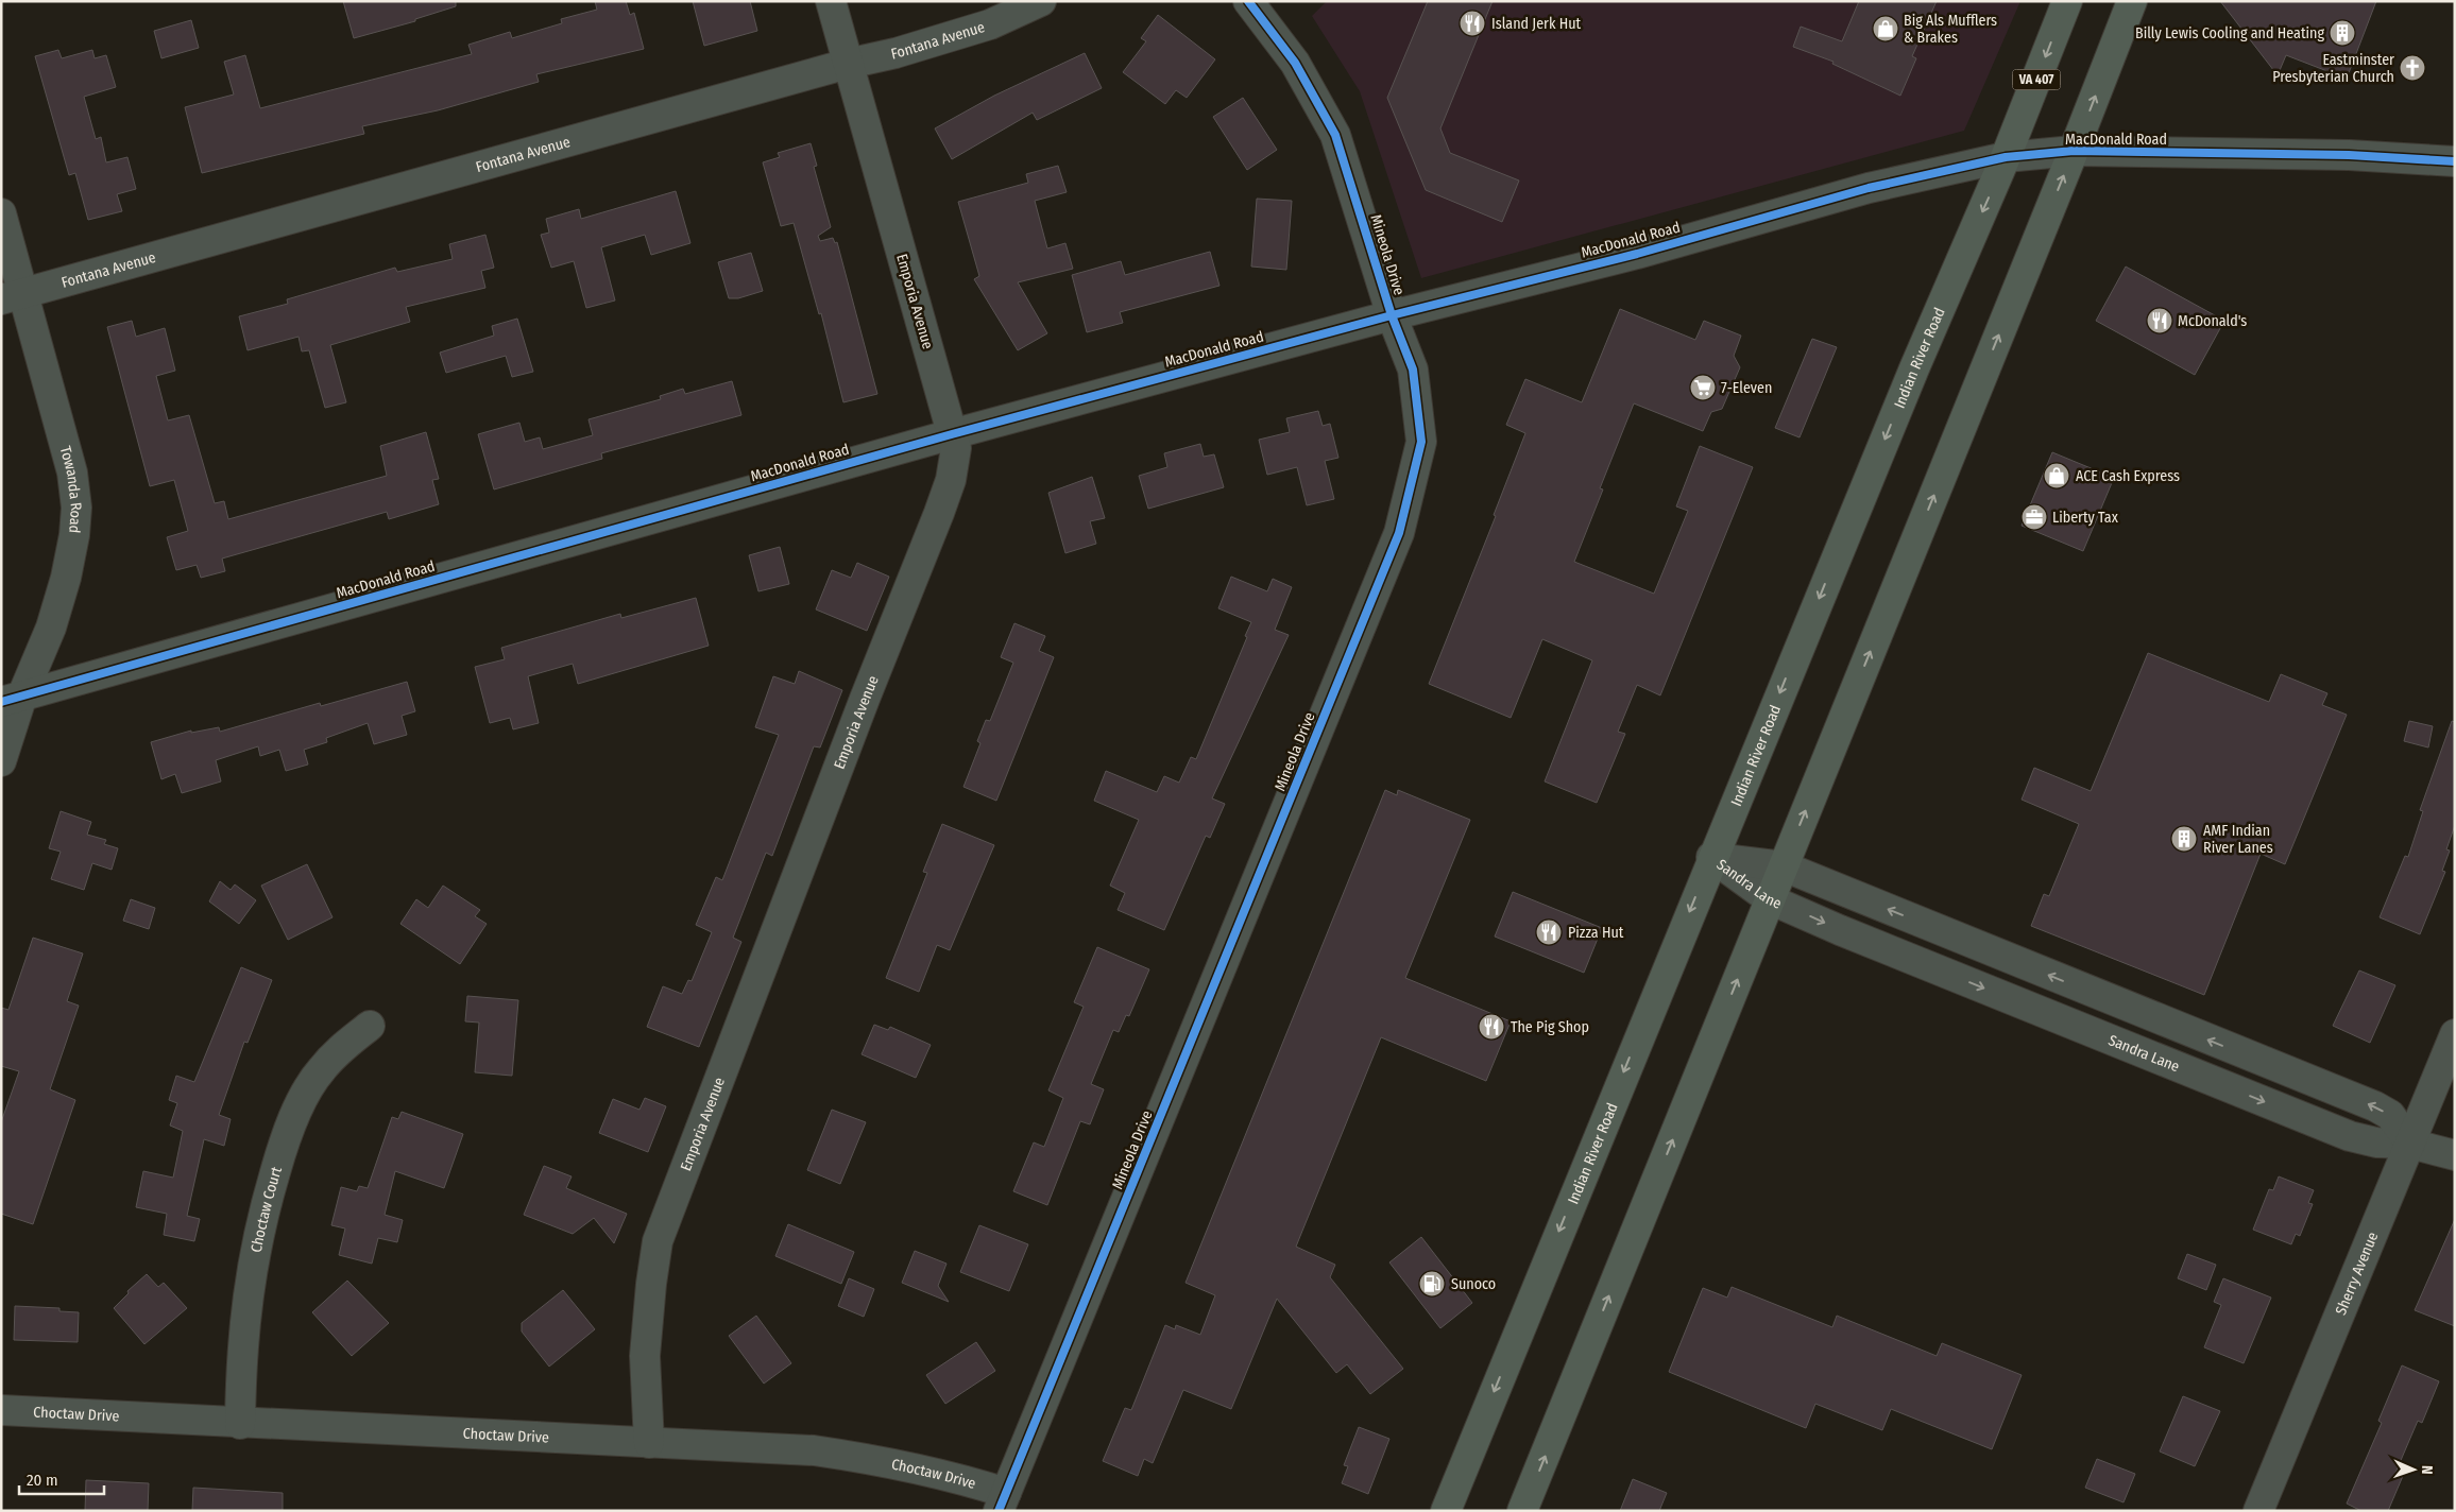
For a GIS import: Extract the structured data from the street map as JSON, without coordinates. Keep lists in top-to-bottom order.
{
  "streets": {
    "main road": ["VA 407", "Indian River Road"],
    "street": [
      "Fontana Avenue",
      "MacDonald Road",
      "Mineola Drive",
      "Emporia Avenue",
      "Towanda Road",
      "Sandra Lane",
      "Choctaw Court",
      "Sherry Avenue",
      "Choctaw Drive"
    ]
  },
  "crossings": [
    ["Fontana Avenue", "Emporia Avenue"],
    ["Fontana Avenue", "Towanda Road"],
    ["MacDonald Road", "Mineola Drive"],
    ["MacDonald Road", "Emporia Avenue"],
    ["MacDonald Road", "Indian River Road"],
    ["MacDonald Road", "Towanda Road"],
    ["Mineola Drive", "Choctaw Drive"],
    ["Emporia Avenue", "Choctaw Drive"],
    ["Indian River Road", "Sandra Lane"],
    ["Sandra Lane", "Sherry Avenue"],
    ["Choctaw Court", "Choctaw Drive"]
  ],
  "places": {
    "restaurant": [
      "Island Jerk Hut",
      "McDonald's",
      "Pizza Hut",
      "The Pig Shop"
    ],
    "shop": ["Big Als Mufflers & Brakes", "ACE Cash Express"],
    "building": ["Billy Lewis Cooling and Heating", "AMF Indian River Lanes"],
    "church": ["Eastminster Presbyterian Church"],
    "supermarket": ["7-Eleven"],
    "office": ["Liberty Tax"],
    "fuel station": ["Sunoco"]
  },
  "scale_bar": "20 m",
  "north": "right"
}
